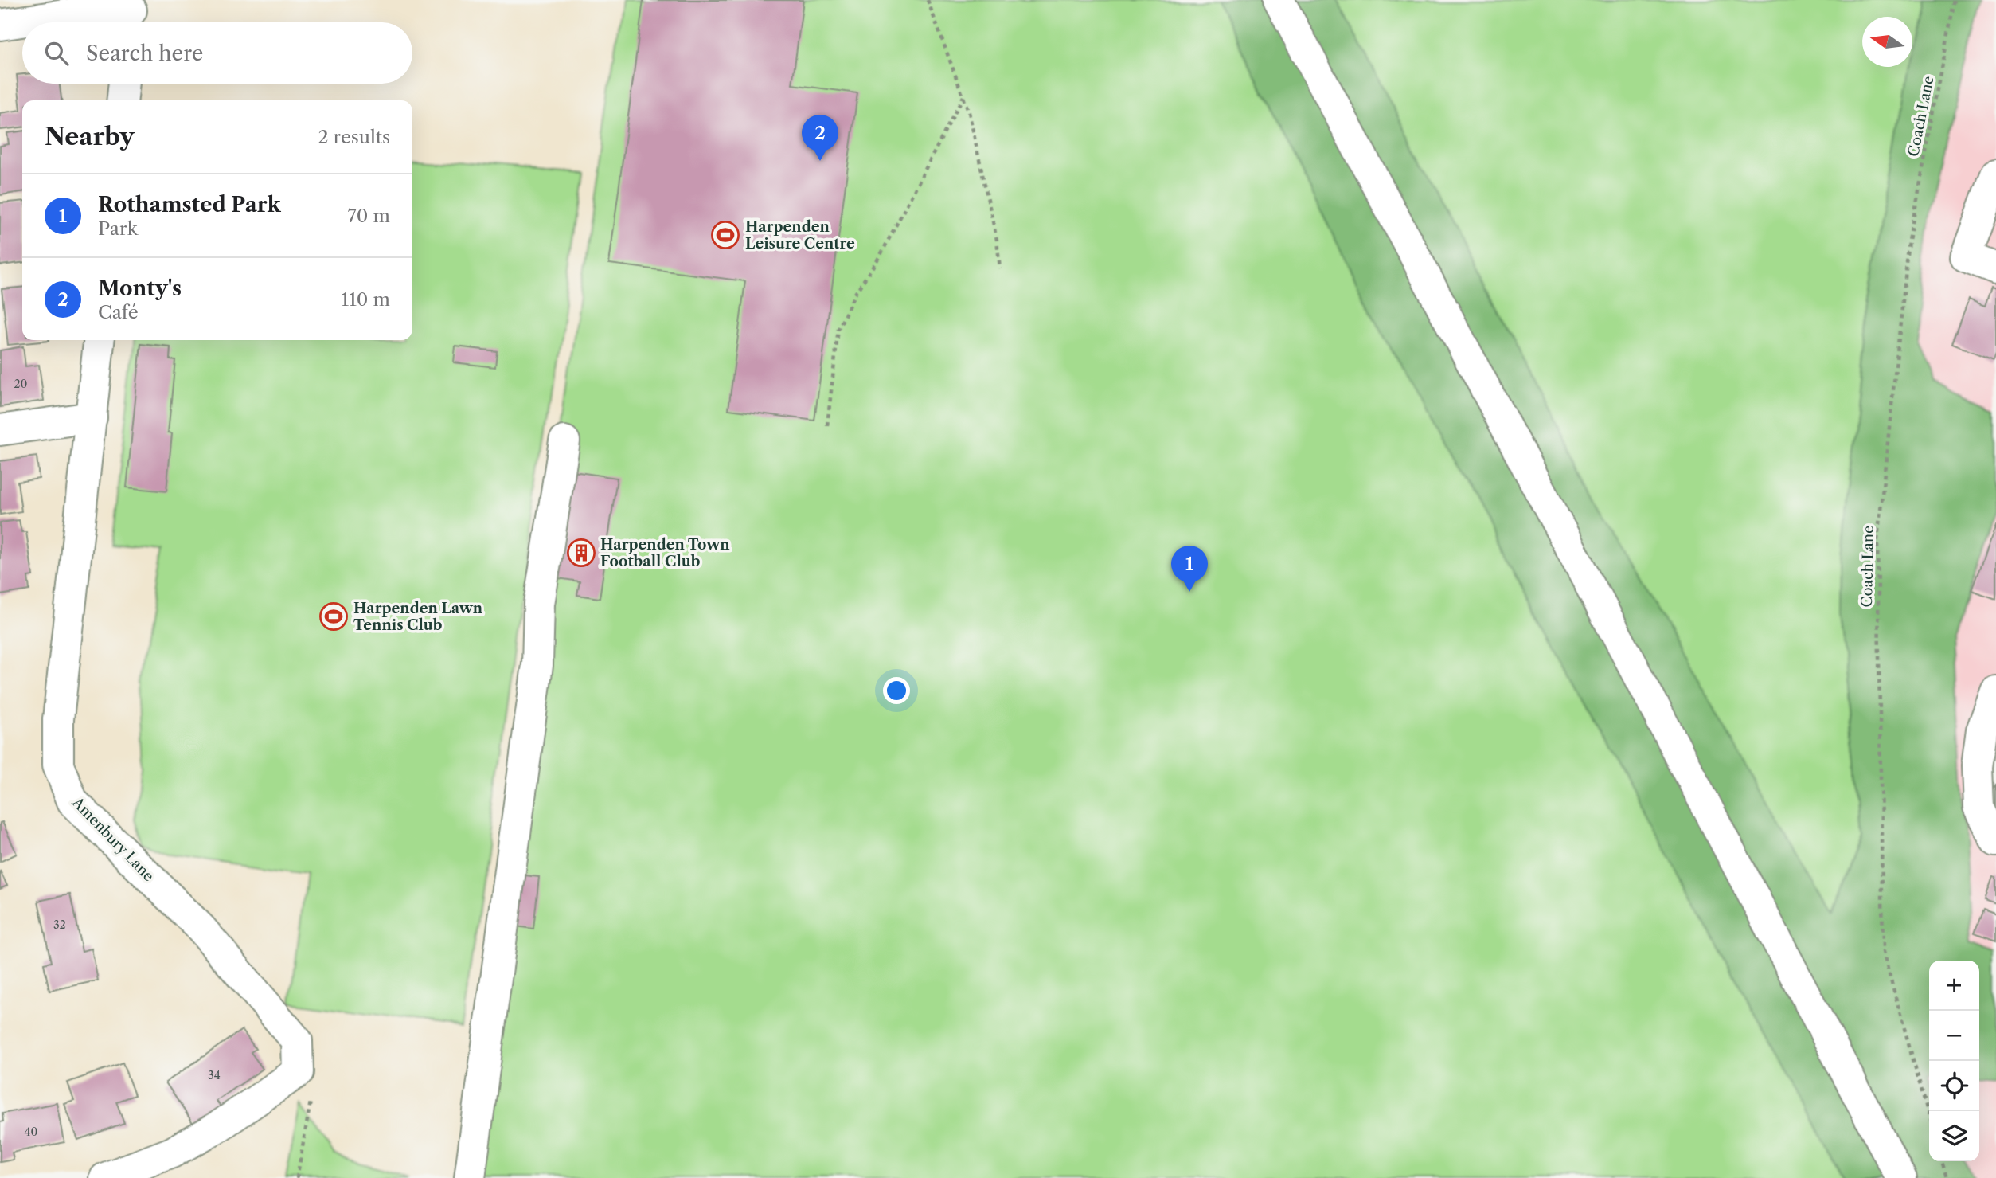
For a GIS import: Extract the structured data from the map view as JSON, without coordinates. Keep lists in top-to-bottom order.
{
  "streets": {
    "street": ["Amenbury Lane"],
    "path": ["Coach Lane"]
  },
  "places": {
    "sports": ["Harpenden Leisure Centre", "Harpenden Lawn Tennis Club"],
    "building": ["Harpenden Town Football Club"]
  },
  "house_numbers": [
    "20",
    "32",
    "34",
    "40"
  ],
  "north": "left",
  "page": {
    "search": "Search here",
    "heading": ["Nearby", "2 results"],
    "pins": ["2", "1"],
    "list": [
      {
        "mark": "1",
        "name": "Rothamsted Park",
        "note": "Park",
        "value": "70 m"
      },
      {
        "mark": "2",
        "name": "Monty's",
        "note": "Café",
        "value": "110 m"
      }
    ],
    "map_buttons": ["+", "−"]
  }
}
